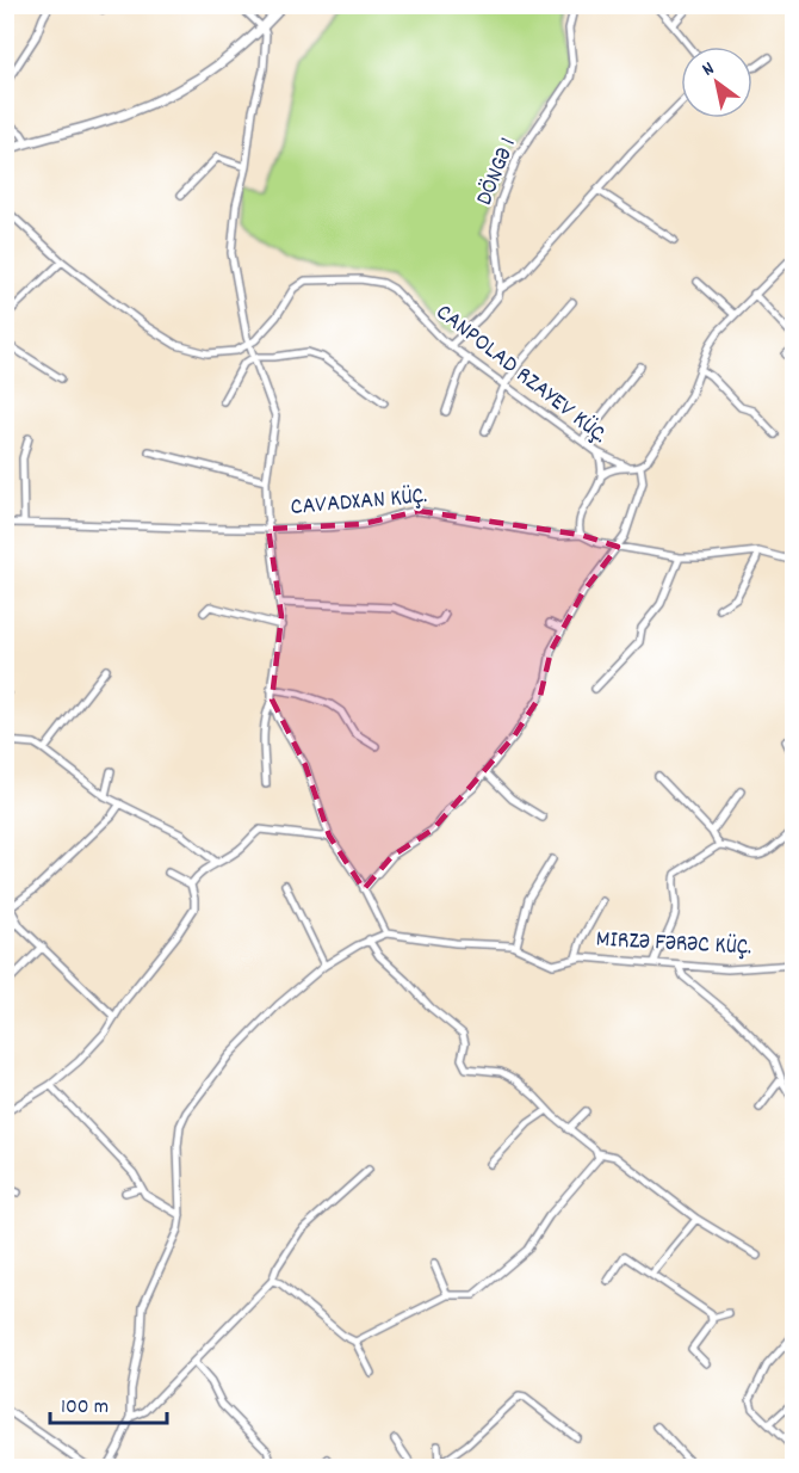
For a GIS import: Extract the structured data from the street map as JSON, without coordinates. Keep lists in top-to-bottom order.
{
  "streets": {
    "street": [
      "DÖNGƏ 1",
      "CANPOLAD RZAYEV KÜÇ.",
      "CAVADXAN KÜÇ.",
      "MIRZƏ FƏRƏC KÜÇ."
    ]
  },
  "crossings": [
    ["CANPOLAD RZAYEV KÜÇ.", "CAVADXAN KÜÇ."]
  ],
  "scale_bar": "100 m",
  "north": "top left"
}
